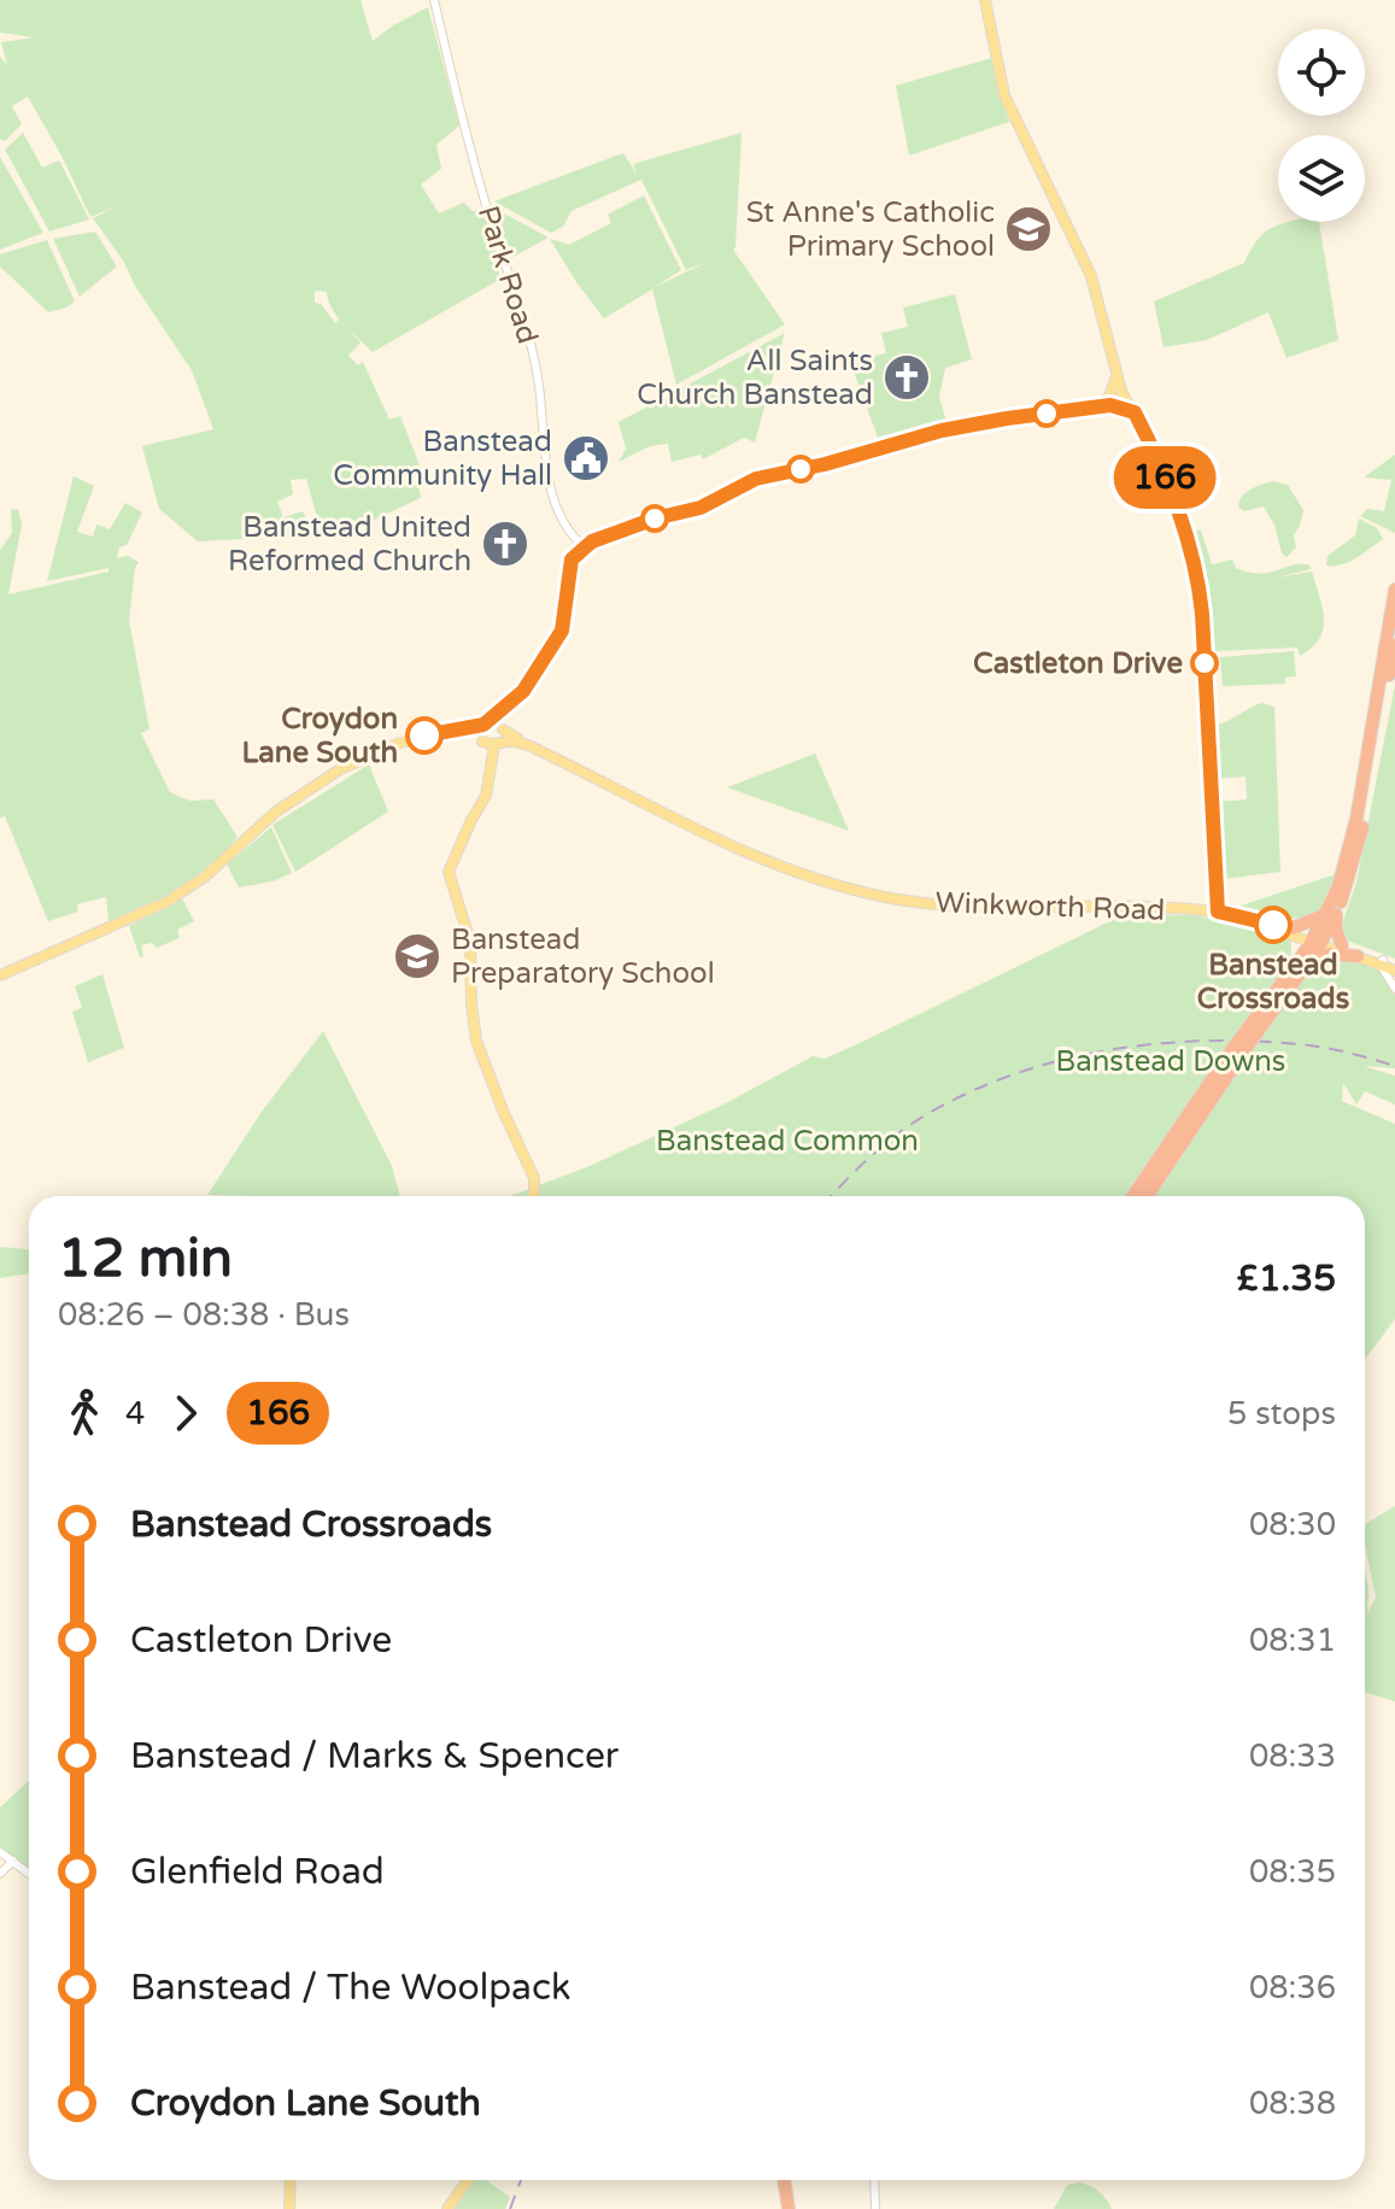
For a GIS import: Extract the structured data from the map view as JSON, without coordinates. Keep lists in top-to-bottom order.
{
  "streets": {
    "main road": ["Winkworth Road"],
    "street": ["Park Road"]
  },
  "parks": ["Banstead Downs", "Banstead Common"],
  "places": {
    "school or university": ["St Anne's Catholic Primary School", "Banstead Preparatory School"],
    "church": ["All Saints Church Banstead", "Banstead United Reformed Church"],
    "public building": ["Banstead Community Hall"],
    "other": ["Castleton Drive", "Croydon Lane South", "Banstead Crossroads"]
  },
  "lines": ["bus line 166"],
  "page": {
    "on_map": "166",
    "heading": ["12 min", "08:26 – 08:38 · Bus", "£1.35"],
    "legs": ["4", "166", "5 stops"],
    "list": [
      {
        "name": "Banstead Crossroads",
        "value": "08:30"
      },
      {
        "name": "Castleton Drive",
        "value": "08:31"
      },
      {
        "name": "Banstead / Marks & Spencer",
        "value": "08:33"
      },
      {
        "name": "Glenfield Road",
        "value": "08:35"
      },
      {
        "name": "Banstead / The Woolpack",
        "value": "08:36"
      },
      {
        "name": "Croydon Lane South",
        "value": "08:38"
      }
    ]
  }
}
